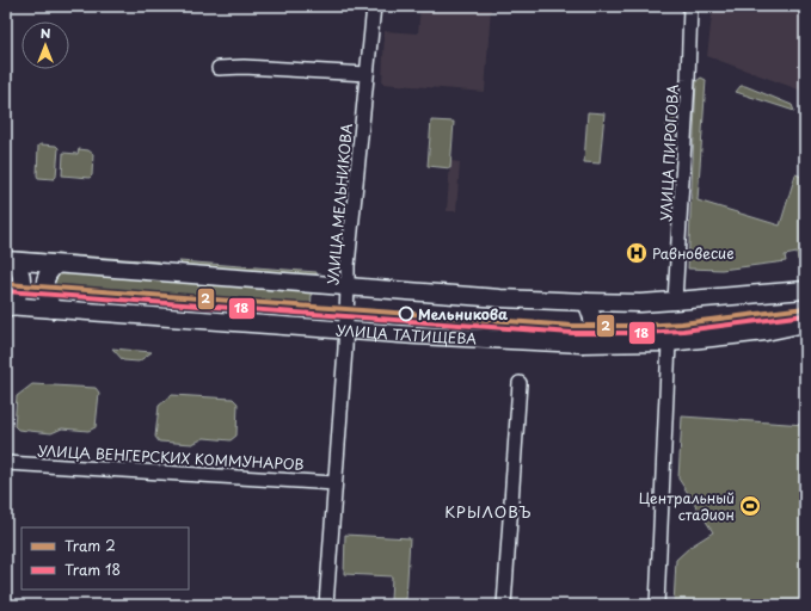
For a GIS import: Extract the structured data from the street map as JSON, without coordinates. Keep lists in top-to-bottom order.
{
  "streets": {
    "main road": ["УЛИЦА ТАТИЩЕВА"],
    "street": ["УЛИЦА ПИРОГОВА", "УЛИЦА МЕЛЬНИКОВА", "УЛИЦА ВЕНГЕРСКИХ КОММУНАРОВ"]
  },
  "crossings": [
    ["УЛИЦА МЕЛЬНИКОВА", "УЛИЦА ТАТИЩЕВА"],
    ["УЛИЦА МЕЛЬНИКОВА", "УЛИЦА ВЕНГЕРСКИХ КОММУНАРОВ"]
  ],
  "districts": ["КРЫЛОВЪ"],
  "places": {
    "hospital": ["Равновесие"],
    "other": ["Мельникова"],
    "sports": ["Центральный стадион"]
  },
  "lines": ["tram line 2", "tram line 18"],
  "legend": ["Tram 2", "Tram 18"],
  "north": "top"
}
